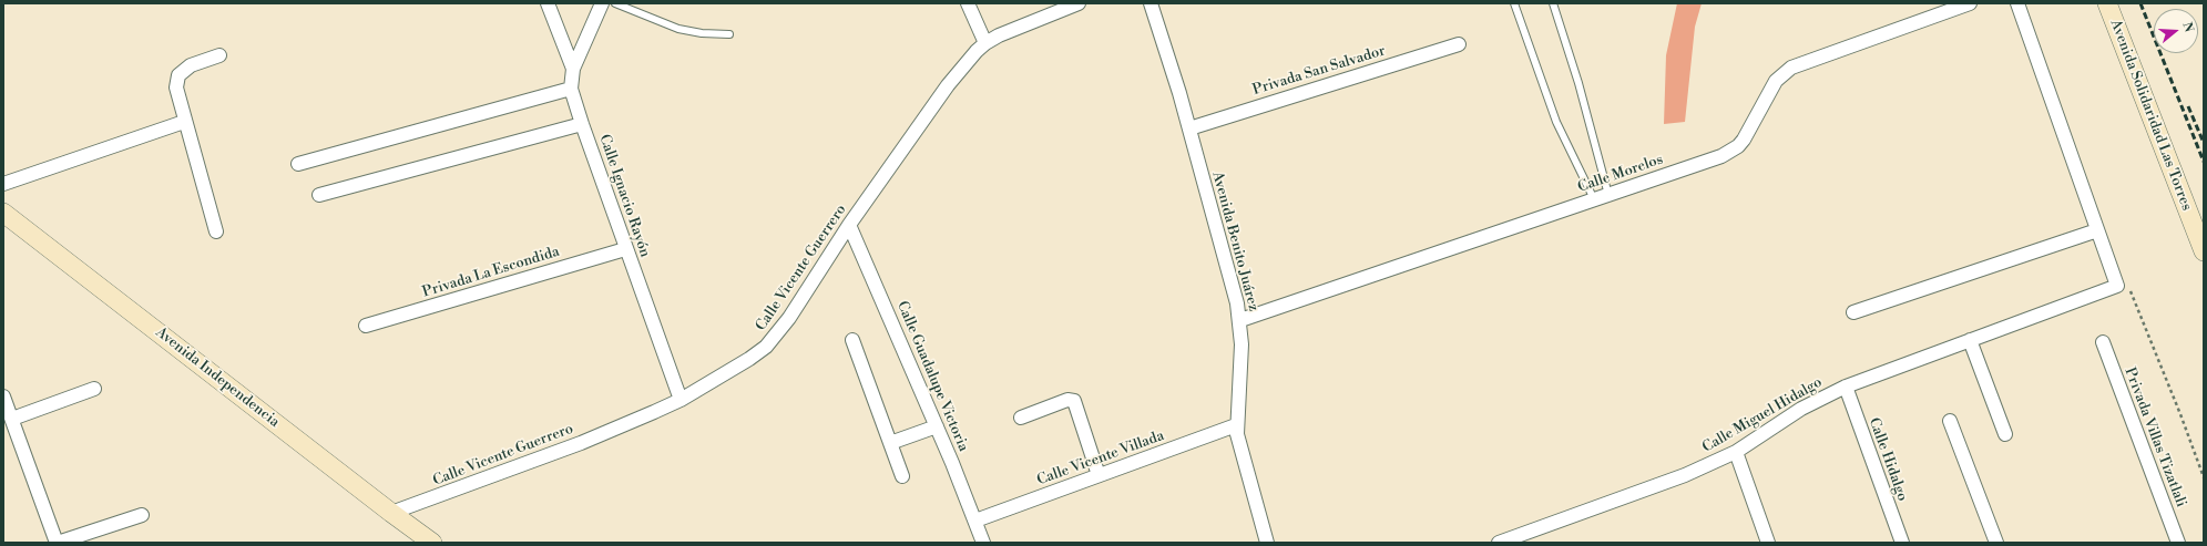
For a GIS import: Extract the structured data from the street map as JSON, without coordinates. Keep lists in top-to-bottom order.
{
  "streets": {
    "street": [
      "Privada San Salvador",
      "Avenida Solidaridad Las Torres",
      "Calle Morelos",
      "Calle Ignacio Rayón",
      "Avenida Benito Juárez",
      "Calle Vicente Guerrero",
      "Privada La Escondida",
      "Calle Guadalupe Victoria",
      "Avenida Independencia",
      "Calle Miguel Hidalgo",
      "Privada Villas Tizatlali",
      "Calle Vicente Villada",
      "Calle Hidalgo"
    ]
  },
  "crossings": [
    ["Privada San Salvador", "Avenida Benito Juárez"],
    ["Calle Morelos", "Avenida Benito Juárez"],
    ["Calle Ignacio Rayón", "Calle Vicente Guerrero"],
    ["Calle Ignacio Rayón", "Privada La Escondida"],
    ["Avenida Benito Juárez", "Calle Vicente Villada"],
    ["Calle Vicente Guerrero", "Calle Guadalupe Victoria"],
    ["Calle Vicente Guerrero", "Avenida Independencia"],
    ["Calle Guadalupe Victoria", "Calle Vicente Villada"],
    ["Calle Miguel Hidalgo", "Calle Hidalgo"]
  ],
  "north": "right"
}
